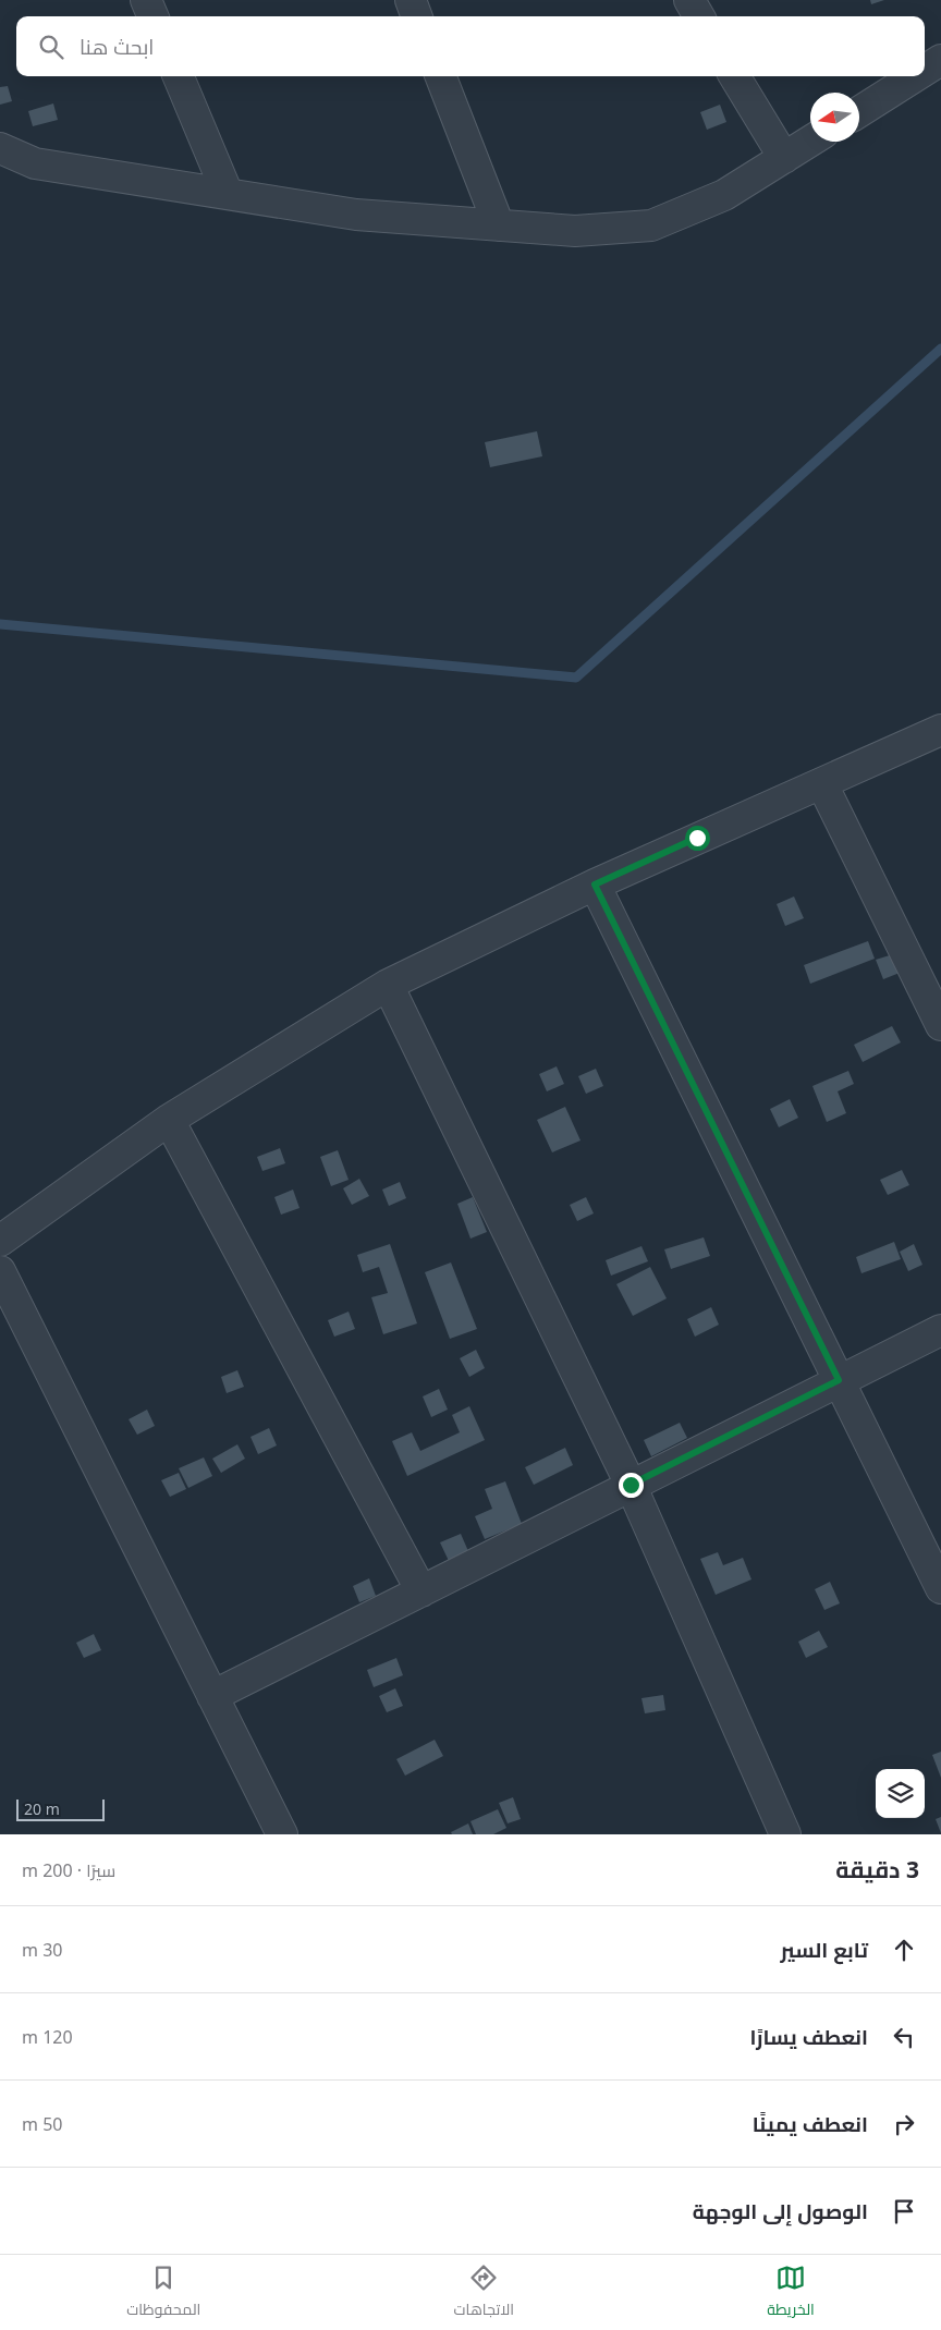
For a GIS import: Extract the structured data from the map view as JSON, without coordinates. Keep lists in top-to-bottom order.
{
  "scale_bar": "20 m",
  "north": "left",
  "page": {
    "search": "ابحث هنا",
    "scale": "20 m",
    "heading": ["3 دقيقة", "سيرًا · 200 m"],
    "list": [
      ["تابع السير", "30 m"],
      ["انعطف يسارًا", "120 m"],
      ["انعطف يمينًا", "50 m"],
      "الوصول إلى الوجهة"
    ],
    "nav": ["الخريطة", "الاتجاهات", "المحفوظات"]
  }
}
